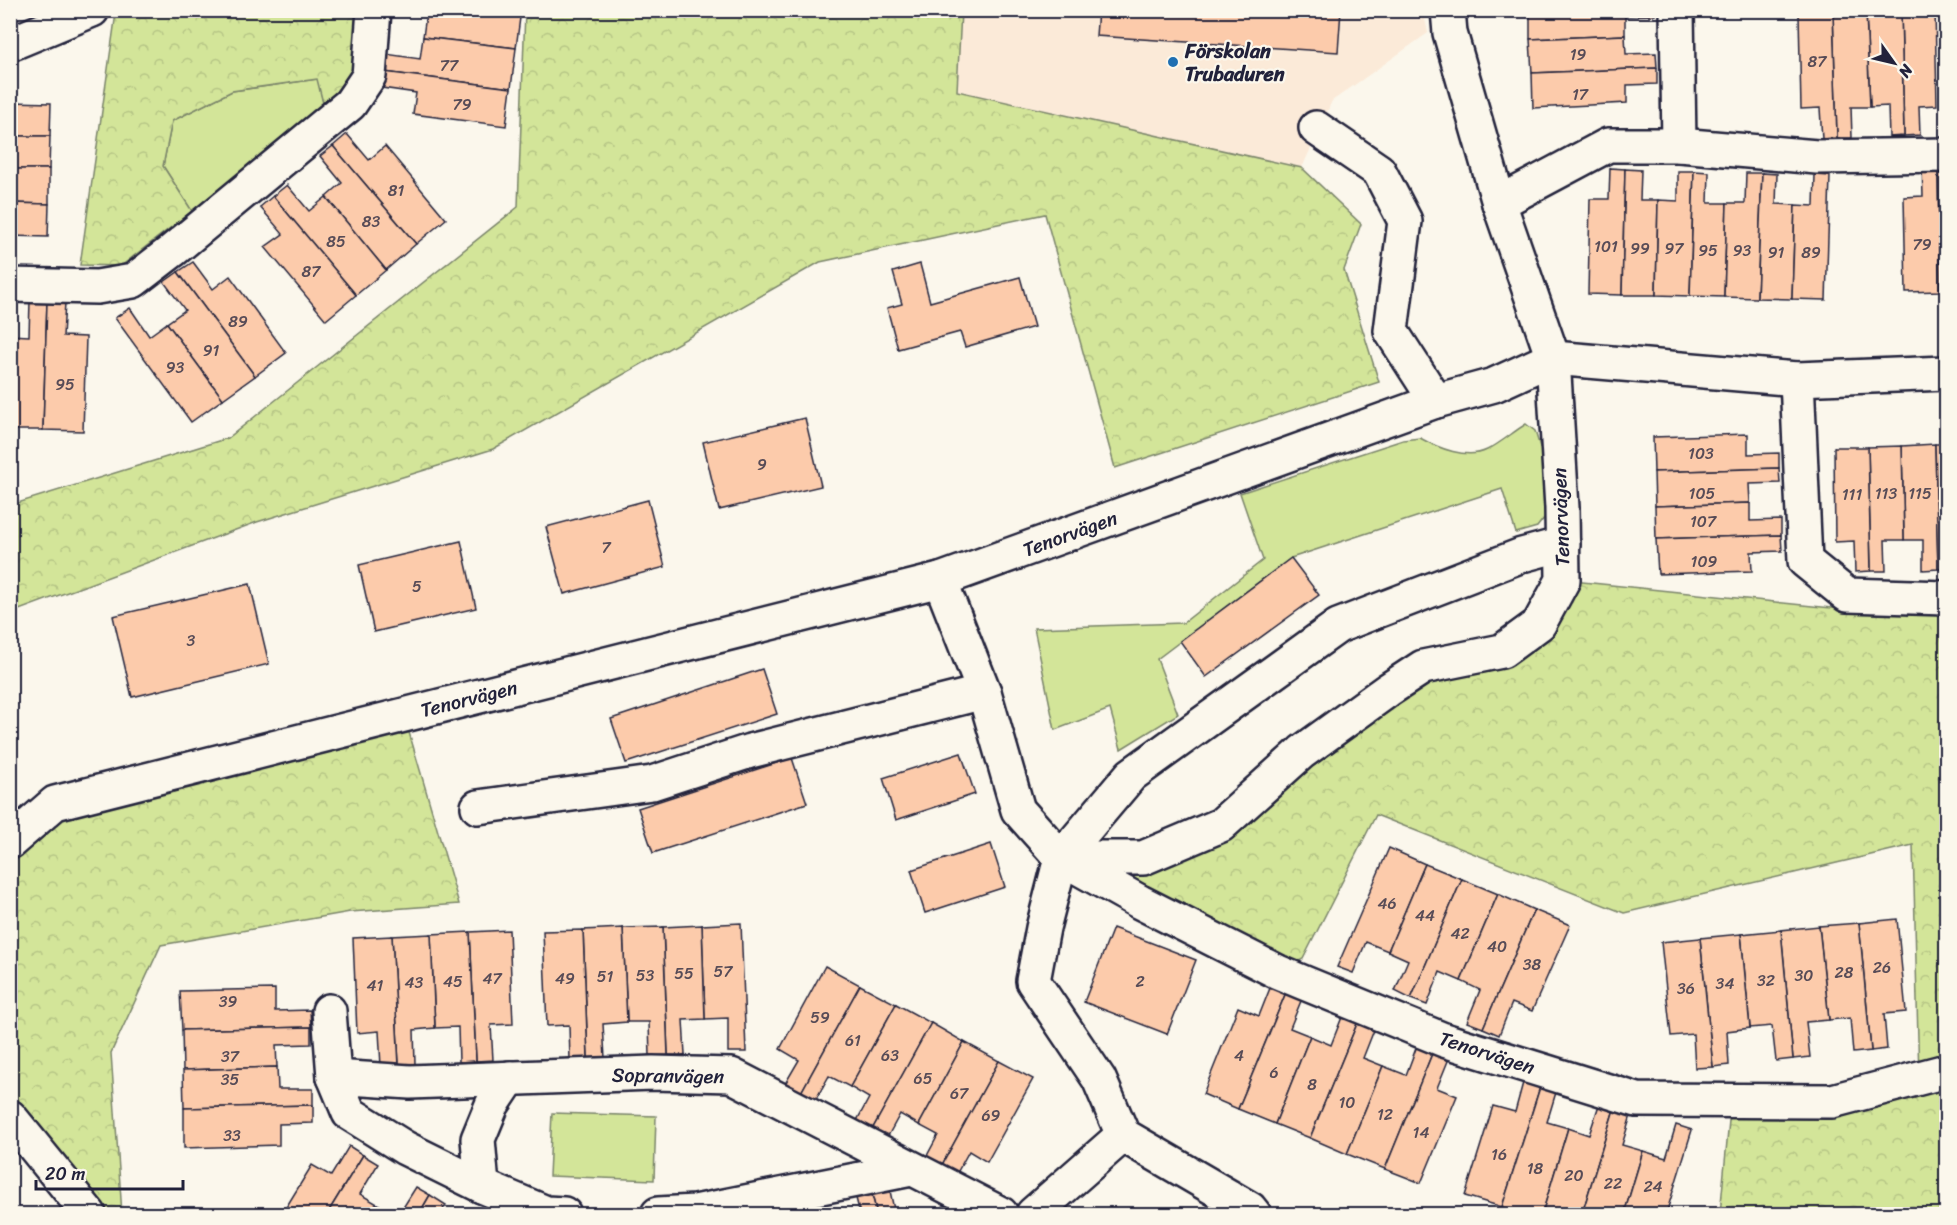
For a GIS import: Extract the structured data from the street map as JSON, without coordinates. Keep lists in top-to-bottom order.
{
  "streets": {
    "street": ["Tenorvägen", "Sopranvägen"]
  },
  "places": ["Förskolan Trubaduren"],
  "house_numbers": [
    "19",
    "87",
    "77",
    "17",
    "79",
    "81",
    "83",
    "85",
    "79",
    "101",
    "99",
    "97",
    "95",
    "93",
    "91",
    "89",
    "87",
    "89",
    "91",
    "93",
    "95",
    "103",
    "9",
    "105",
    "113",
    "115",
    "111",
    "107",
    "7",
    "109",
    "5",
    "3",
    "46",
    "44",
    "42",
    "40",
    "38",
    "26",
    "57",
    "28",
    "55",
    "53",
    "30",
    "51",
    "47",
    "49",
    "32",
    "45",
    "2",
    "43",
    "34",
    "41",
    "36",
    "39",
    "59",
    "61",
    "63",
    "4",
    "37",
    "6",
    "65",
    "35",
    "8",
    "67",
    "10",
    "12",
    "69",
    "14",
    "33",
    "16",
    "18",
    "20",
    "22",
    "24"
  ],
  "scale_bar": "20 m",
  "north": "bottom right"
}
